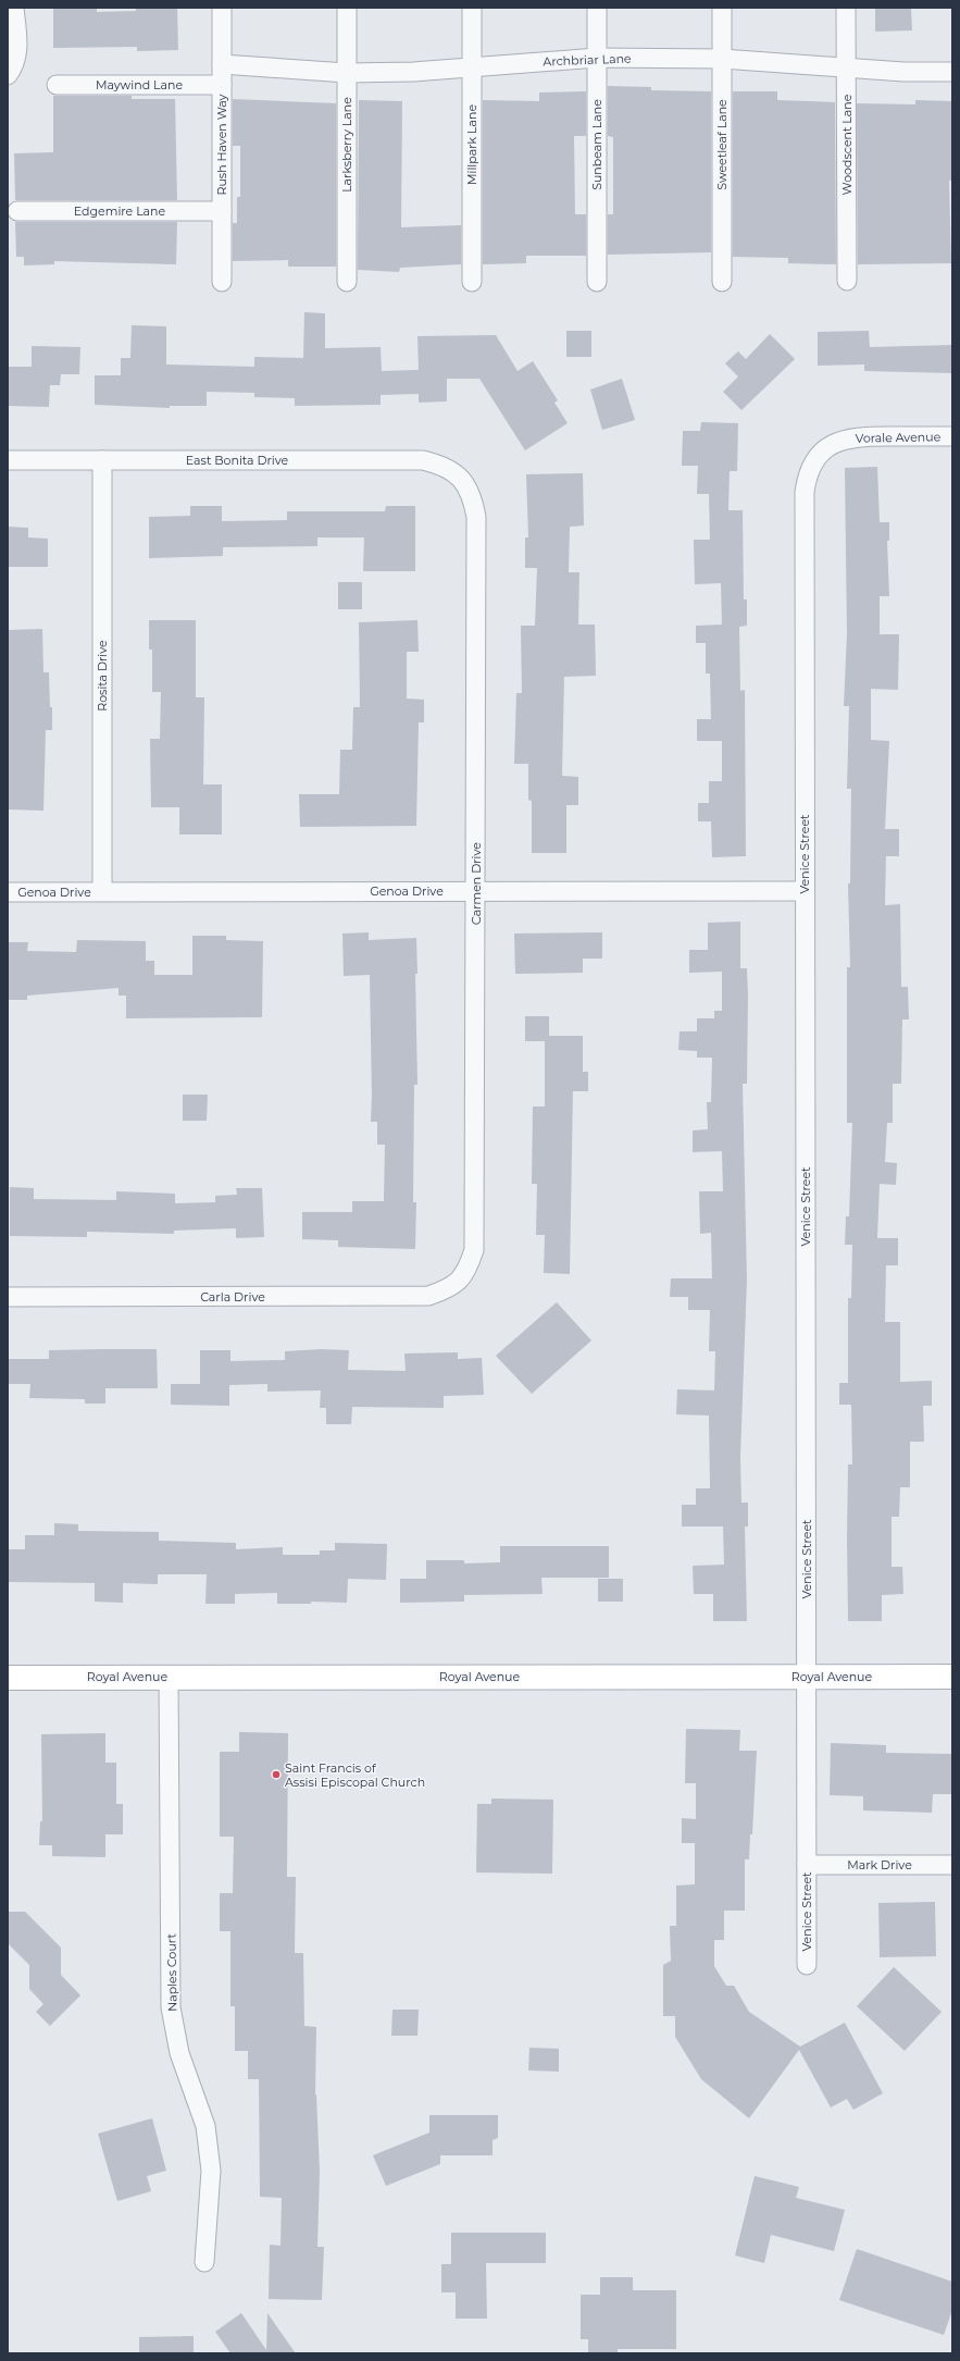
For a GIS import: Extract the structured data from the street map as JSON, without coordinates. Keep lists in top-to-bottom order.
{
  "streets": {
    "main road": ["Royal Avenue"],
    "street": [
      "Archbriar Lane",
      "Maywind Lane",
      "Rush Haven Way",
      "Larksberry Lane",
      "Millpark Lane",
      "Sunbeam Lane",
      "Sweetleaf Lane",
      "Woodscent Lane",
      "Edgemire Lane",
      "Vorale Avenue",
      "East Bonita Drive",
      "Rosita Drive",
      "Venice Street",
      "Carmen Drive",
      "Genoa Drive",
      "Carla Drive",
      "Mark Drive",
      "Naples Court"
    ]
  },
  "crossings": [
    ["Archbriar Lane", "Rush Haven Way"],
    ["Archbriar Lane", "Larksberry Lane"],
    ["Archbriar Lane", "Millpark Lane"],
    ["Archbriar Lane", "Sunbeam Lane"],
    ["Archbriar Lane", "Sweetleaf Lane"],
    ["Archbriar Lane", "Woodscent Lane"],
    ["Maywind Lane", "Rush Haven Way"],
    ["Rush Haven Way", "Edgemire Lane"],
    ["Vorale Avenue", "Venice Street"],
    ["East Bonita Drive", "Rosita Drive"],
    ["East Bonita Drive", "Carmen Drive"],
    ["Rosita Drive", "Genoa Drive"],
    ["Venice Street", "Genoa Drive"],
    ["Venice Street", "Royal Avenue"],
    ["Venice Street", "Mark Drive"],
    ["Carmen Drive", "Genoa Drive"],
    ["Carmen Drive", "Carla Drive"],
    ["Royal Avenue", "Naples Court"]
  ],
  "places": ["Saint Francis of Assisi Episcopal Church"]
}
